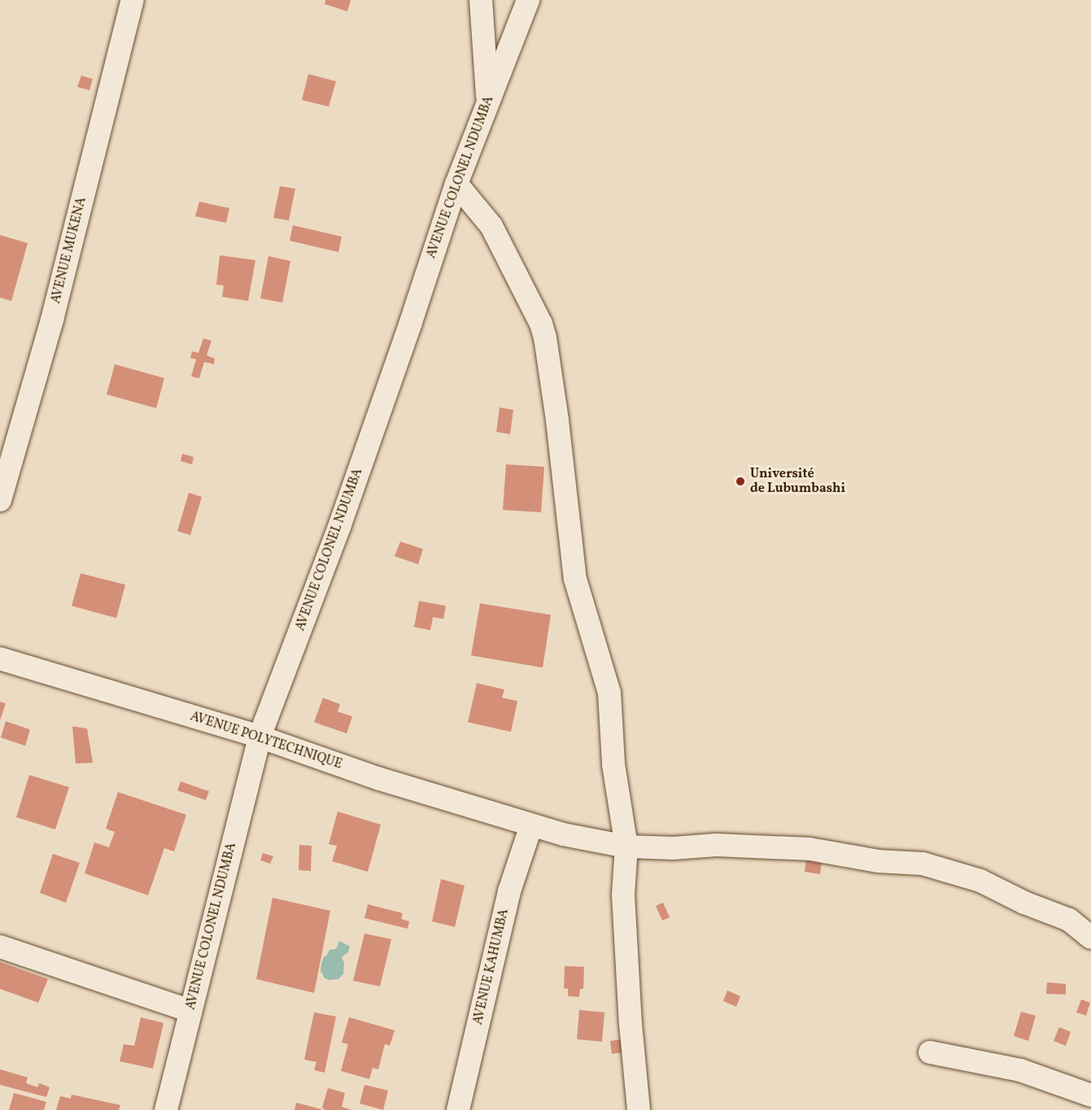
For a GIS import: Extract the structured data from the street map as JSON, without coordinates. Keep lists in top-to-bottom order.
{
  "streets": {
    "street": [
      "AVENUE COLONEL NDUMBA",
      "AVENUE MUKENA",
      "AVENUE POLYTECHNIQUE",
      "AVENUE KAHUMBA"
    ]
  },
  "crossings": [
    ["AVENUE COLONEL NDUMBA", "AVENUE POLYTECHNIQUE"],
    ["AVENUE POLYTECHNIQUE", "AVENUE KAHUMBA"]
  ],
  "places": ["Université de Lubumbashi"]
}
